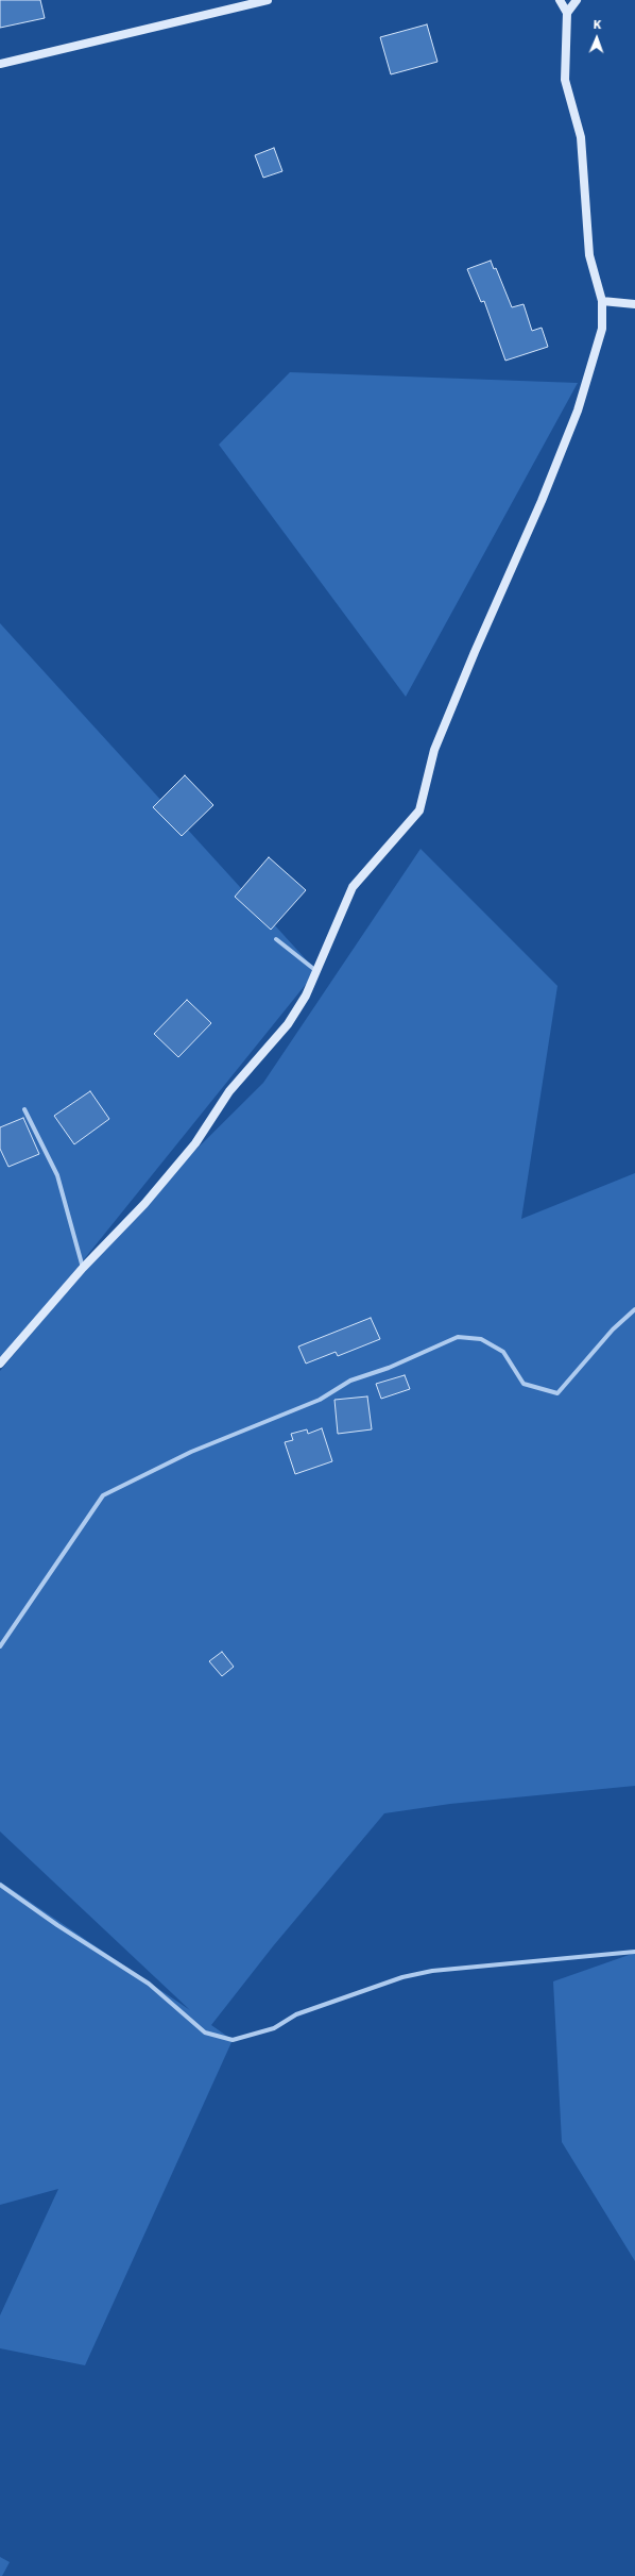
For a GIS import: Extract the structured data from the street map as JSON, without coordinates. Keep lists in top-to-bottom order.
{
  "north": "top"
}
